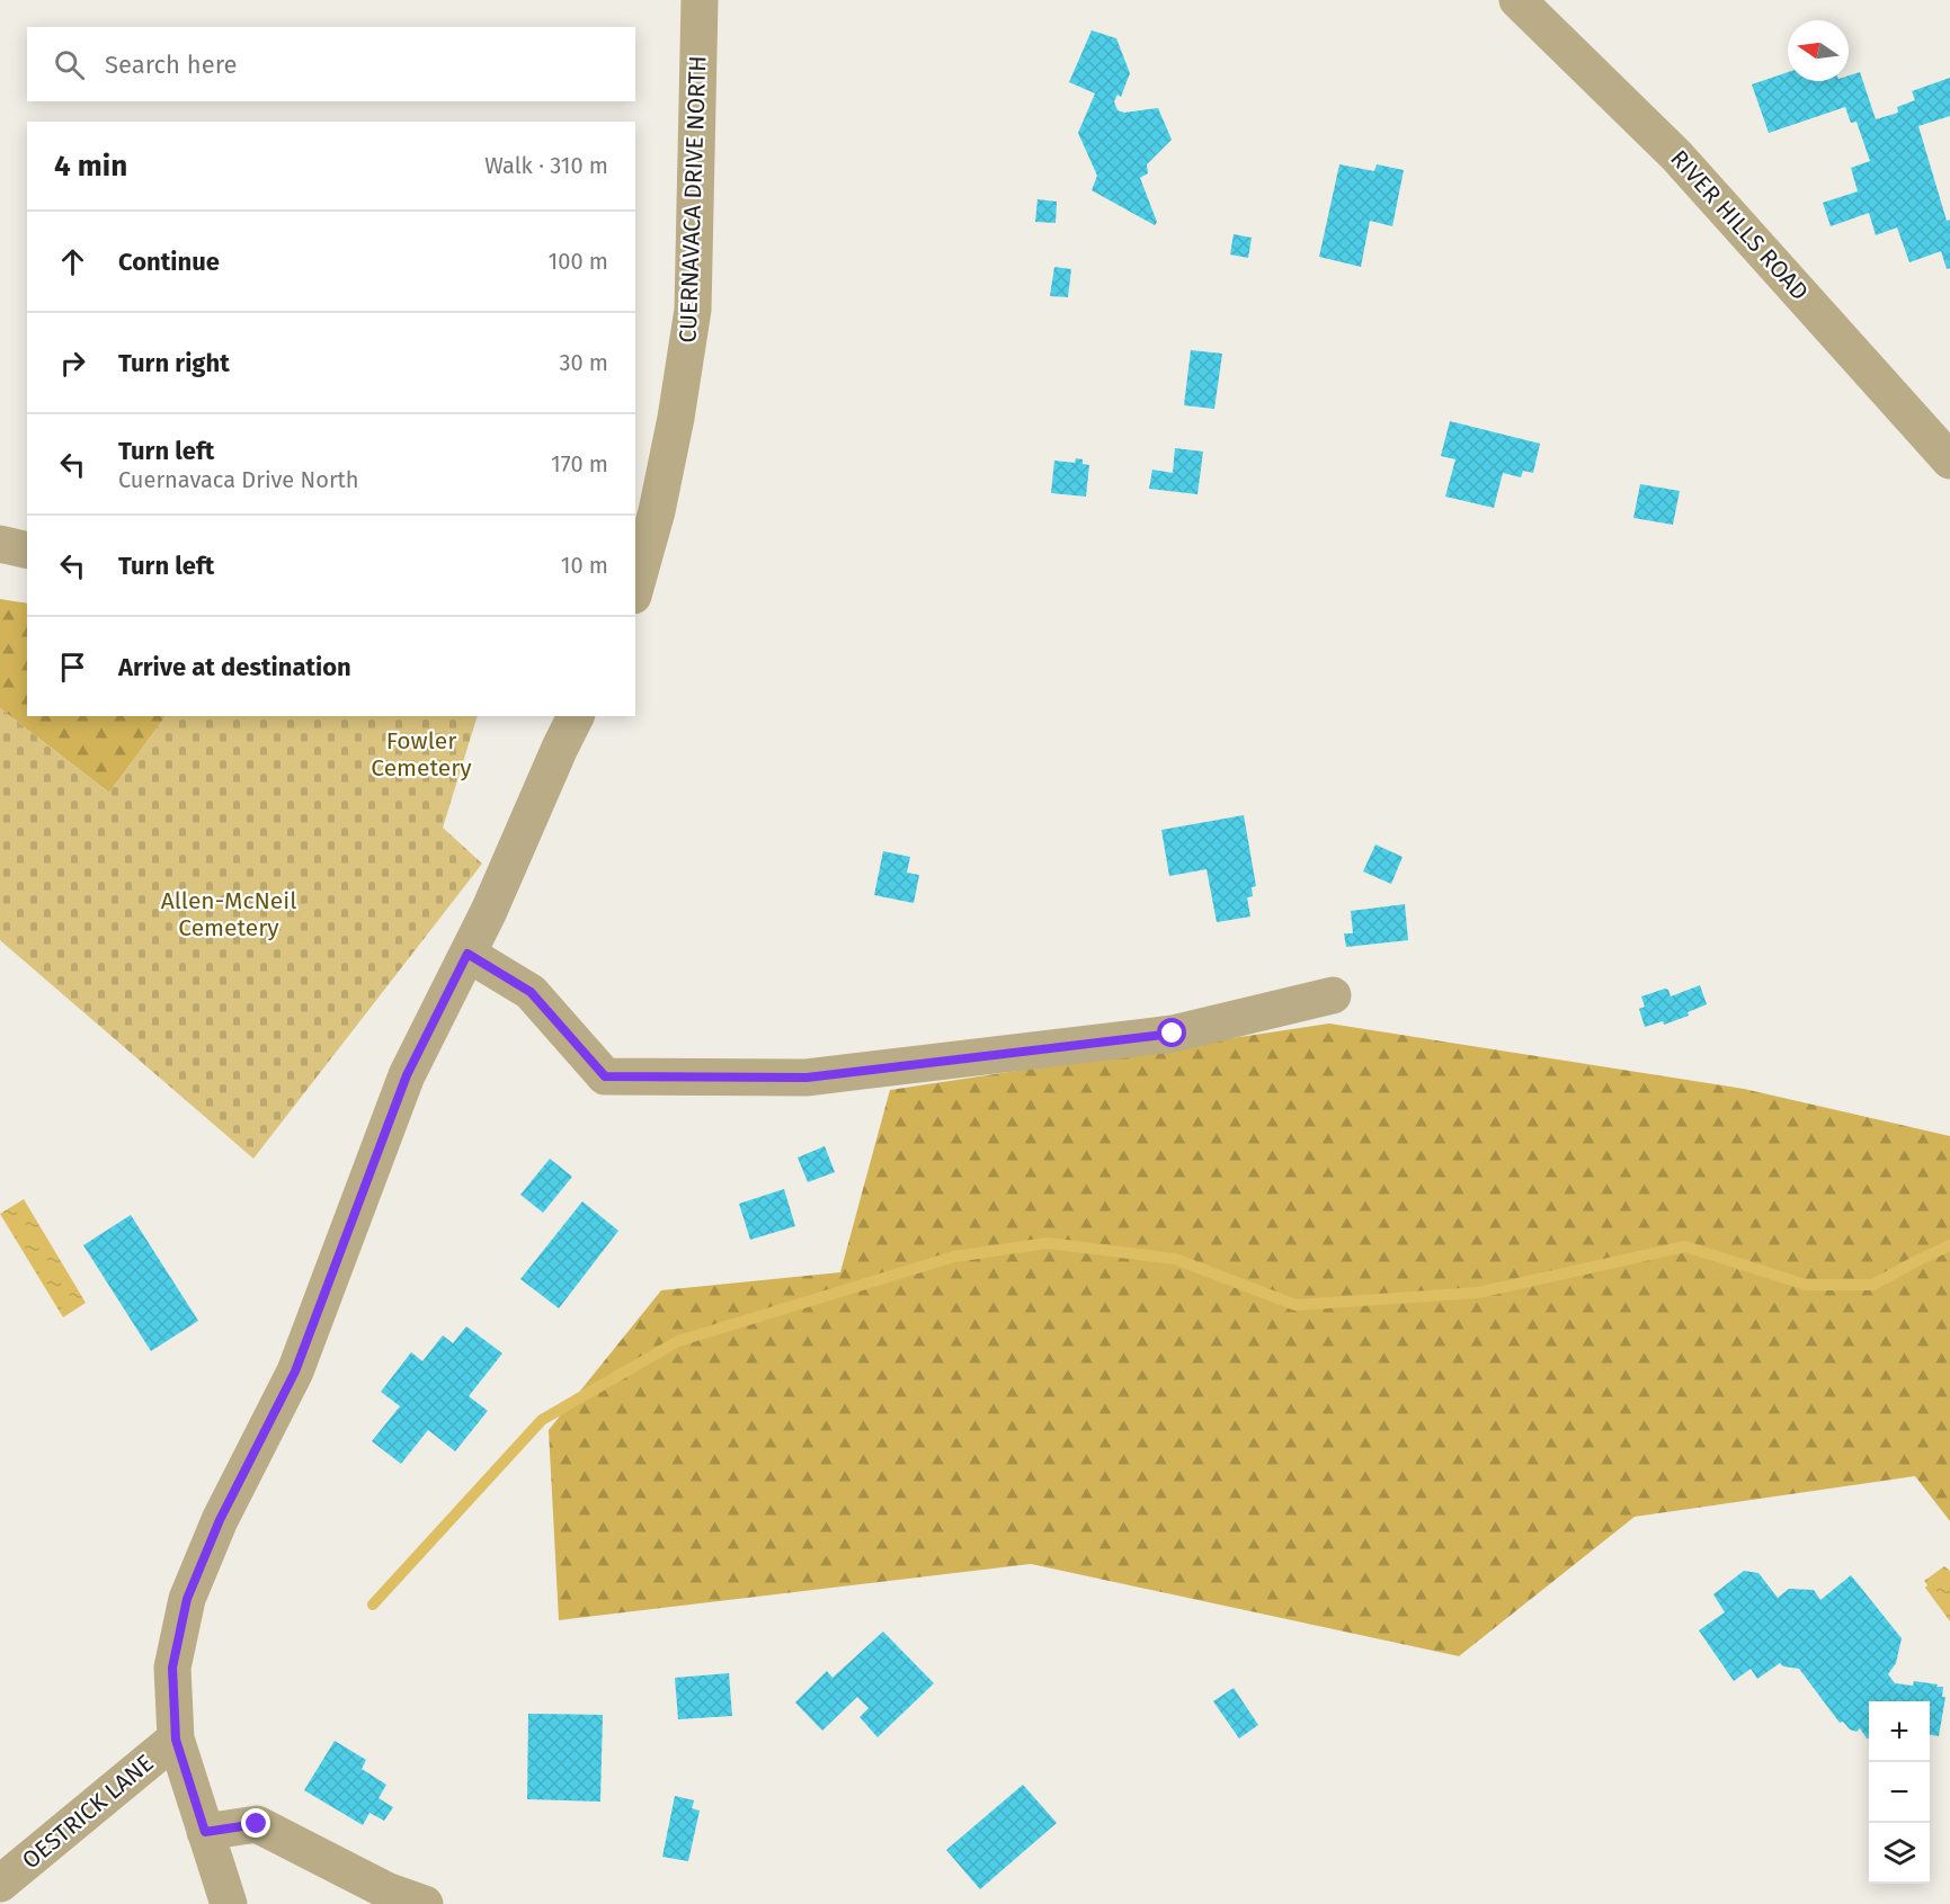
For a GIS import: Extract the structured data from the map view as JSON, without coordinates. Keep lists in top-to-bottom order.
{
  "streets": {
    "street": ["CUERNAVACA DRIVE NORTH", "RIVER HILLS ROAD", "OESTRICK LANE"]
  },
  "parks": ["Fowler Cemetery", "Allen-McNeil Cemetery"],
  "north": "left",
  "page": {
    "search": "Search here",
    "heading": ["4 min", "Walk · 310 m"],
    "list": [
      ["Continue", "100 m"],
      ["Turn right", "30 m"],
      ["Turn left", "Cuernavaca Drive North", "170 m"],
      ["Turn left", "10 m"],
      "Arrive at destination"
    ],
    "map_buttons": ["+", "−"]
  }
}
